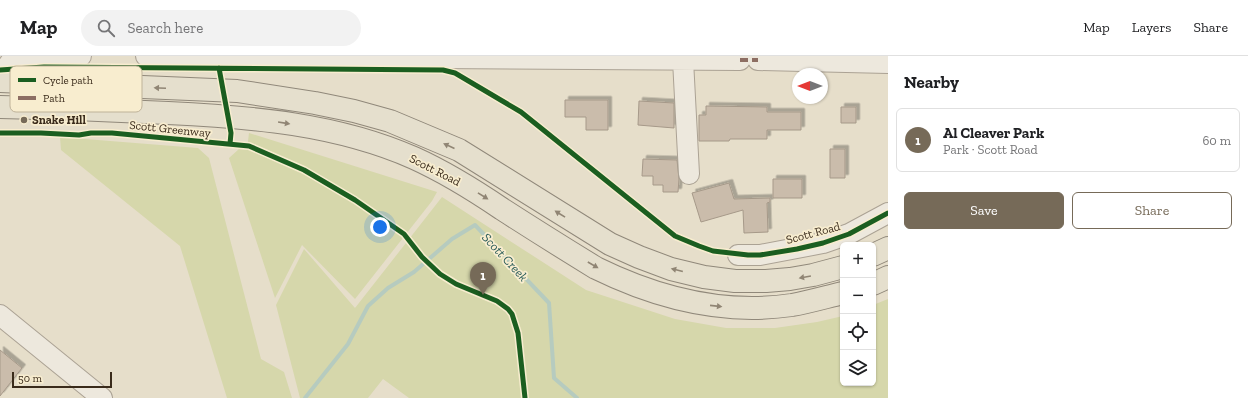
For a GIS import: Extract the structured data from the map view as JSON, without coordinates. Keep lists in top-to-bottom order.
{
  "streets": {
    "main road": ["Scott Road"],
    "cycle path": ["Scott Greenway"]
  },
  "water": ["Scott Creek"],
  "places": ["Snake Hill"],
  "legend": ["Cycle path", "Path"],
  "scale_bar": "50 m",
  "north": "left",
  "page": {
    "header": "Map",
    "search": "Search here",
    "nav": ["Map", "Layers", "Share"],
    "heading": "Nearby",
    "list": [
      {
        "mark": "1",
        "name": "Al Cleaver Park",
        "note": "Park · Scott Road",
        "value": "60 m"
      }
    ],
    "buttons": ["Save", "Share"],
    "map_buttons": ["+", "−"],
    "pins": "1",
    "scale": "50 m"
  }
}
